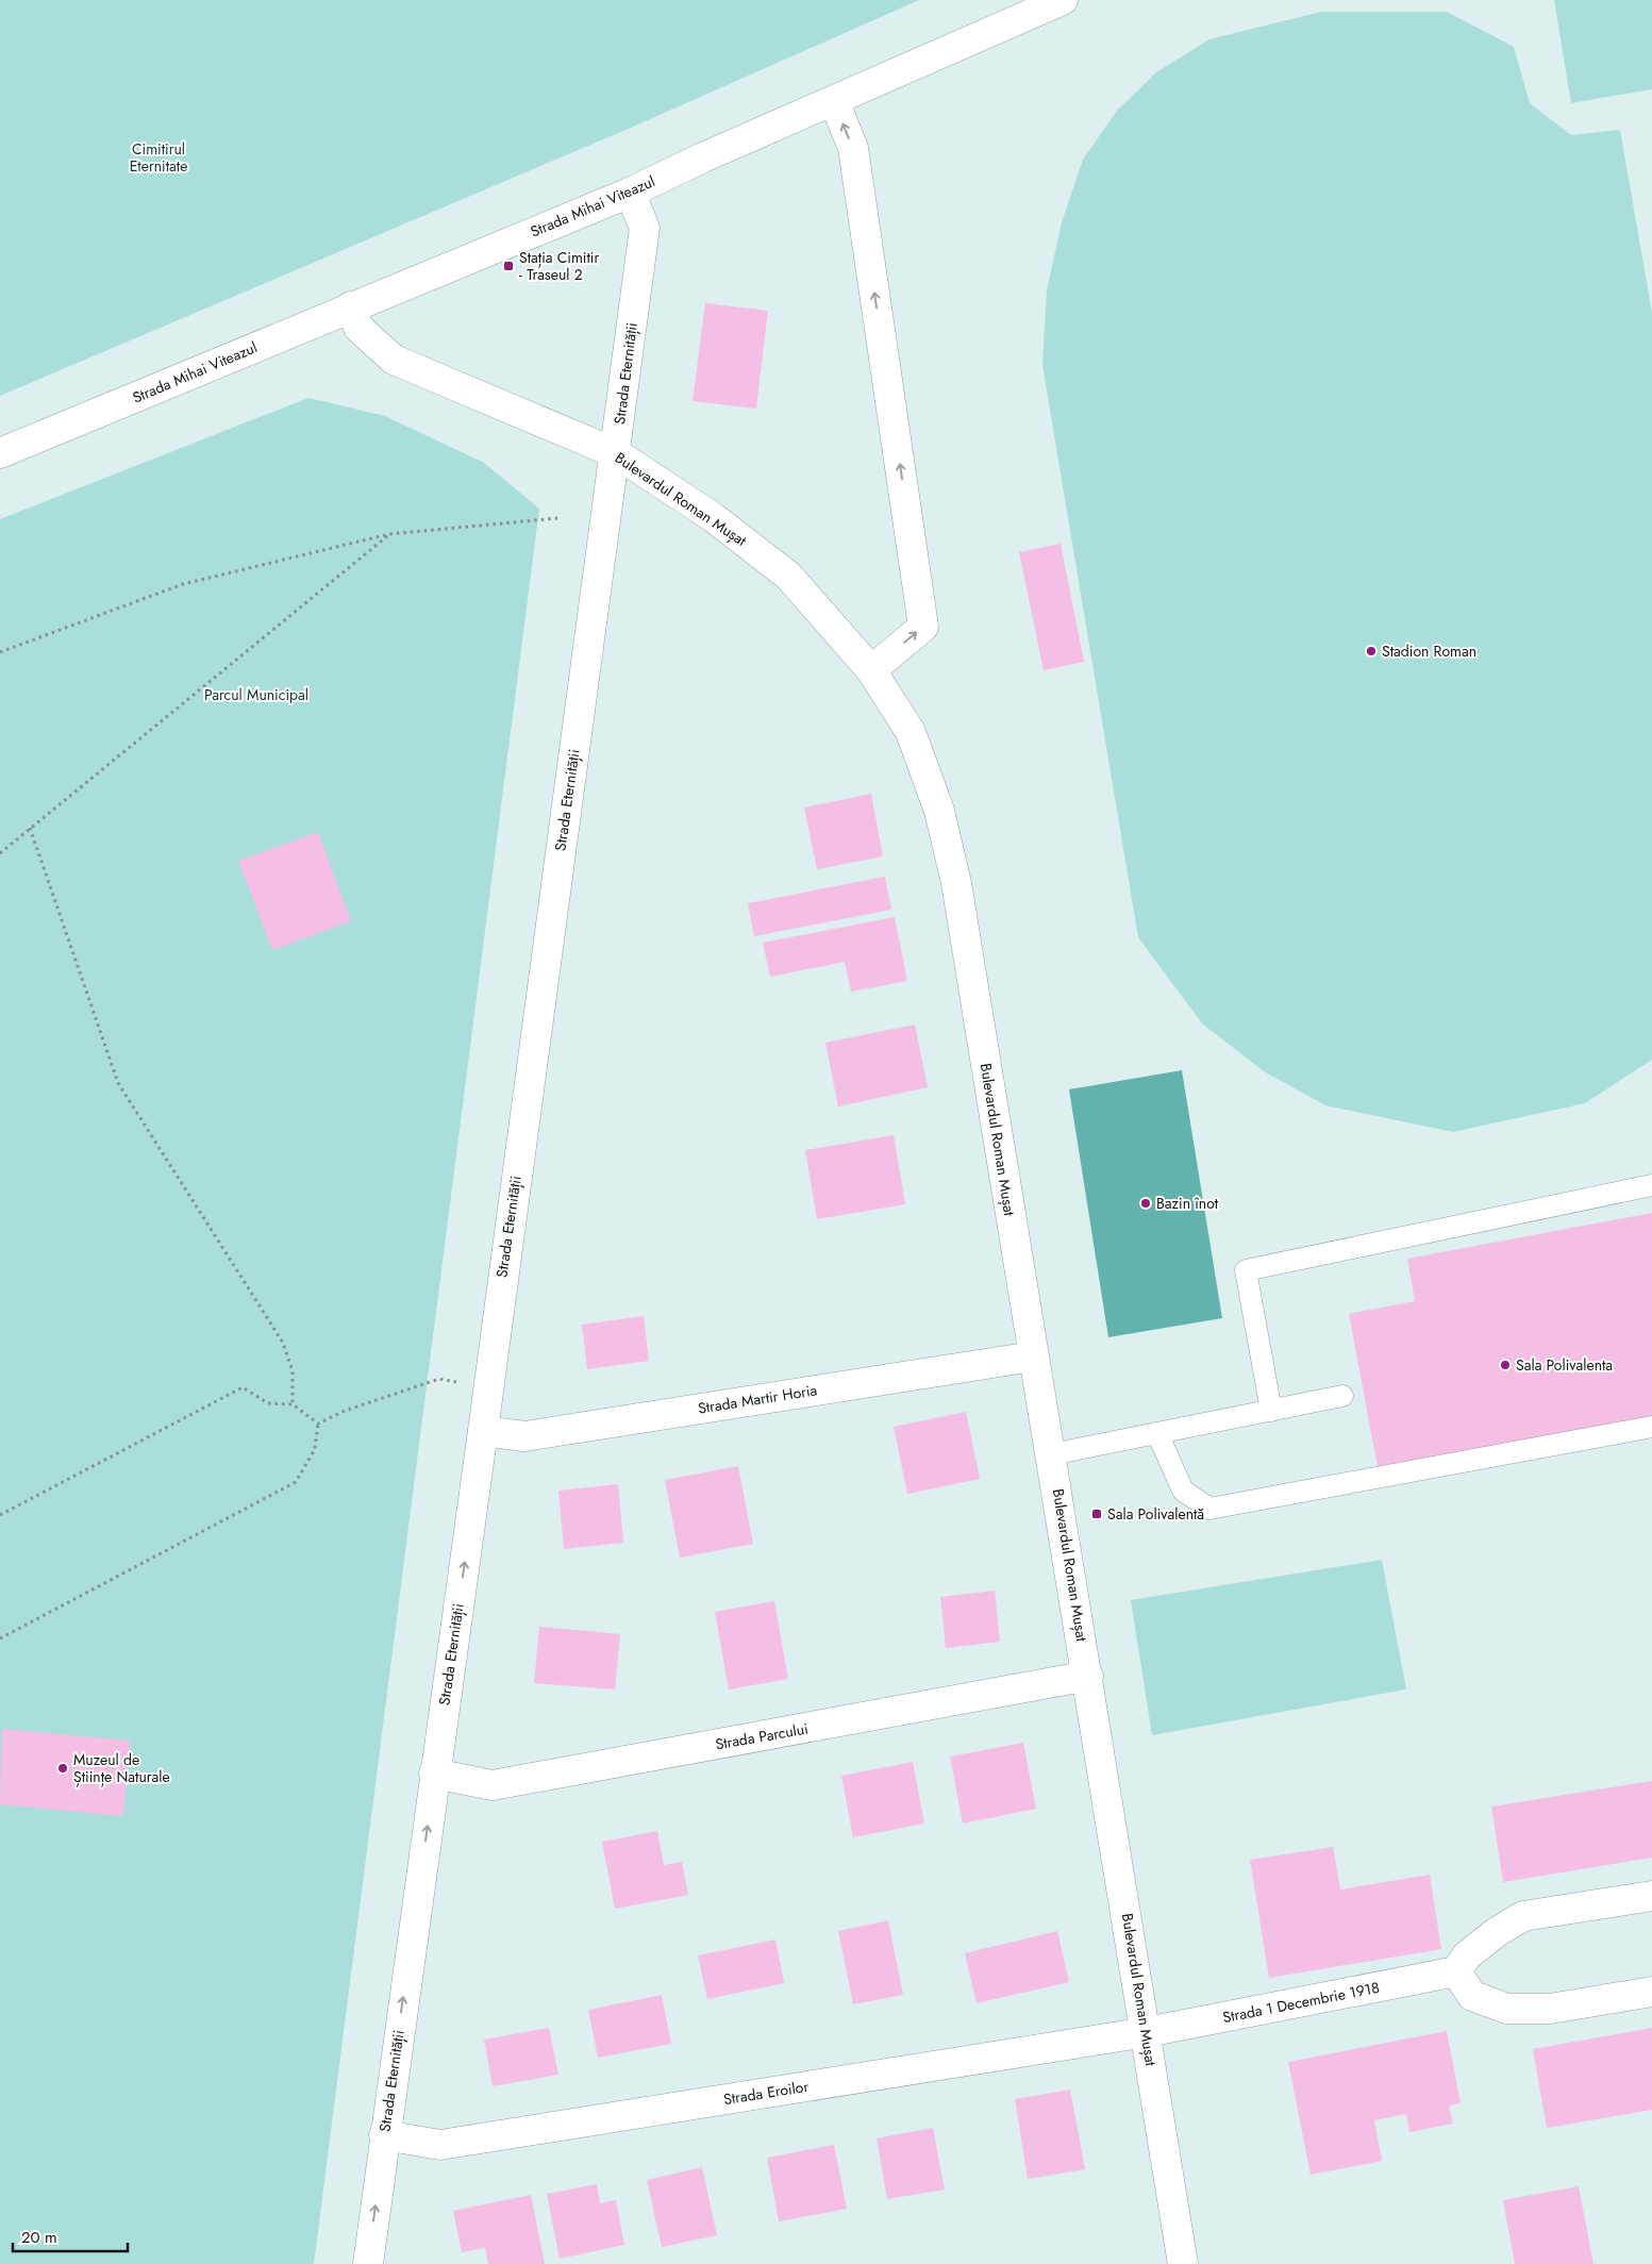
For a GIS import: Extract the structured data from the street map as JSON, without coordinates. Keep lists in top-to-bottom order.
{
  "streets": {
    "street": [
      "Strada Mihai Viteazul",
      "Strada Eternității",
      "Bulevardul Roman Mușat",
      "Strada Martir Horia",
      "Strada Parcului",
      "Strada 1 Decembrie 1918",
      "Strada Eroilor"
    ]
  },
  "crossings": [
    ["Strada Mihai Viteazul", "Strada Eternității"],
    ["Strada Mihai Viteazul", "Bulevardul Roman Mușat"],
    ["Strada Eternității", "Bulevardul Roman Mușat"],
    ["Strada Eternității", "Strada Martir Horia"],
    ["Strada Eternității", "Strada Parcului"],
    ["Strada Eternității", "Strada Eroilor"],
    ["Bulevardul Roman Mușat", "Strada Martir Horia"],
    ["Bulevardul Roman Mușat", "Strada Parcului"],
    ["Bulevardul Roman Mușat", "Strada 1 Decembrie 1918"],
    ["Bulevardul Roman Mușat", "Strada Eroilor"],
    ["Strada 1 Decembrie 1918", "Strada Eroilor"]
  ],
  "one_way": ["Strada Eternității"],
  "parks": ["Cimitirul Eternitate", "Parcul Municipal"],
  "places": {
    "transit": ["Stația Cimitir - Traseul 2", "Sala Polivalentă"],
    "other": [
      "Stadion Roman",
      "Bazin înot",
      "Sala Polivalenta",
      "Muzeul de Științe Naturale"
    ]
  },
  "scale_bar": "20 m"
}
